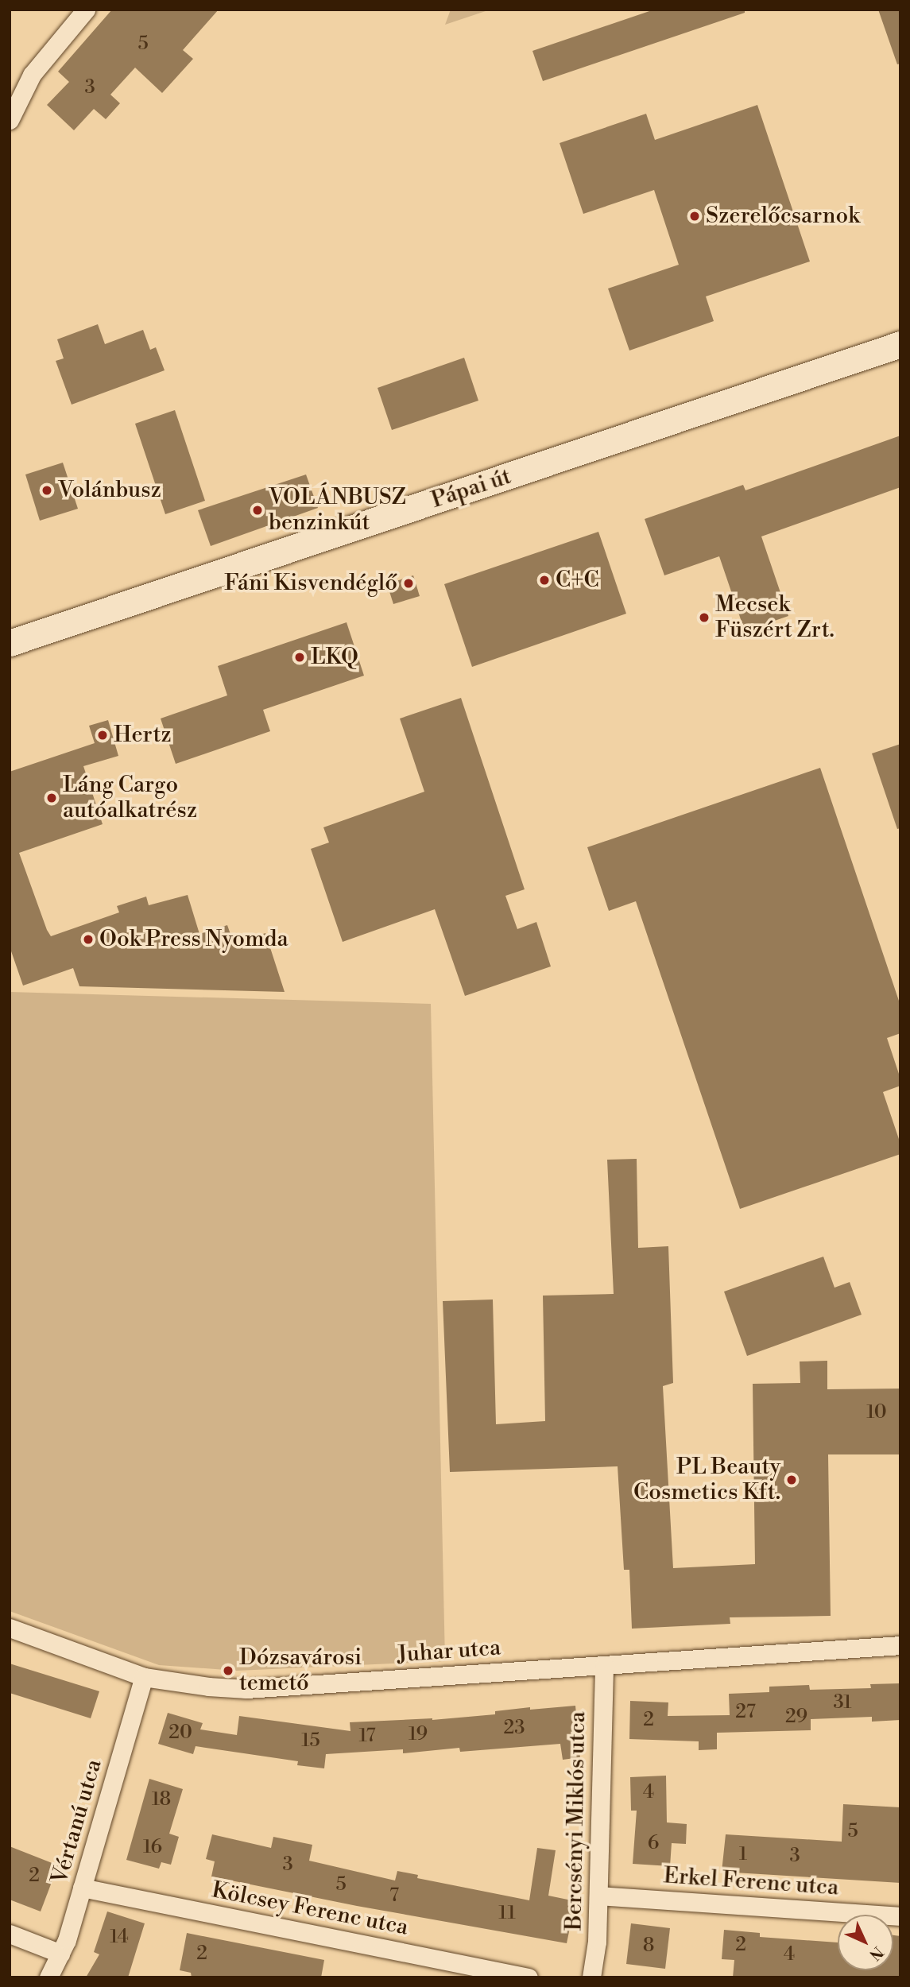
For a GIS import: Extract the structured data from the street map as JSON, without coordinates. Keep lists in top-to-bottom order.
{
  "streets": {
    "main road": ["Pápai út"],
    "street": [
      "Juhar utca",
      "Bercsényi Miklós utca",
      "Vértanú utca",
      "Erkel Ferenc utca",
      "Kölcsey Ferenc utca"
    ]
  },
  "crossings": [
    ["Juhar utca", "Bercsényi Miklós utca"],
    ["Juhar utca", "Vértanú utca"],
    ["Bercsényi Miklós utca", "Erkel Ferenc utca"],
    ["Vértanú utca", "Kölcsey Ferenc utca"]
  ],
  "places": [
    "Szerelőcsarnok",
    "Volánbusz",
    "VOLÁNBUSZ benzinkút",
    "C+C",
    "Fáni Kisvendéglő",
    "Mecsek Füszért Zrt.",
    "LKQ",
    "Hertz",
    "Láng Cargo autóalkatrész",
    "Ook Press Nyomda",
    "PL Beauty Cosmetics Kft.",
    "Dózsavárosi temető"
  ],
  "house_numbers": [
    "5",
    "3",
    "10",
    "31",
    "27",
    "29",
    "2",
    "23",
    "20",
    "19",
    "17",
    "15",
    "4",
    "18",
    "5",
    "6",
    "16",
    "1",
    "3",
    "3",
    "2",
    "5",
    "7",
    "11",
    "14",
    "2",
    "8",
    "2",
    "4"
  ],
  "north": "bottom right"
}
